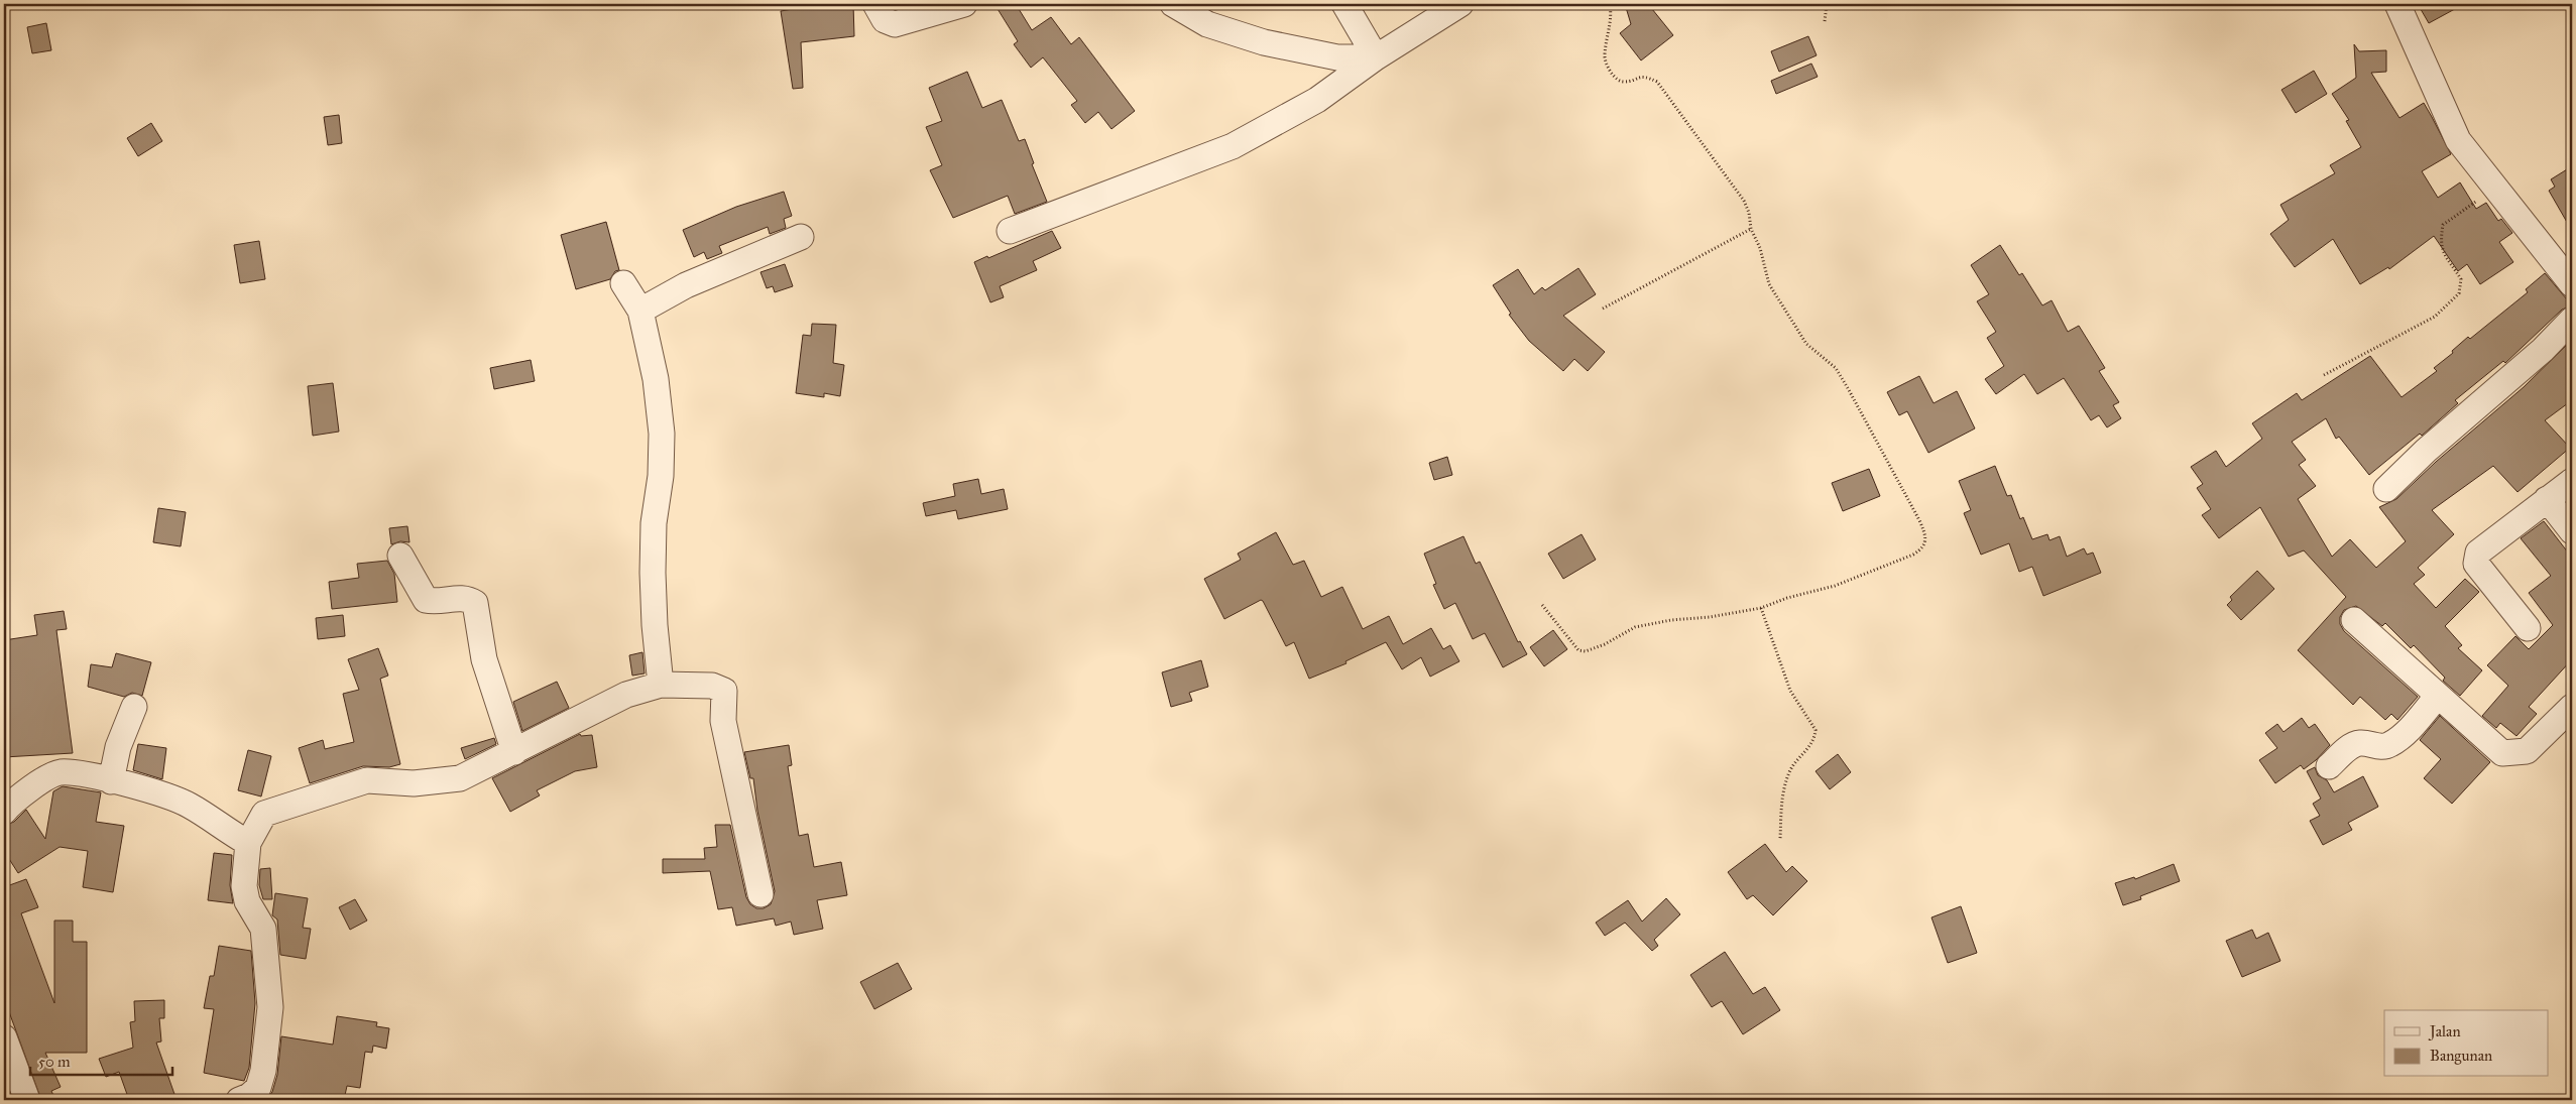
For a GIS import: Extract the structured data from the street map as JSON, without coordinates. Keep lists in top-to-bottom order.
{
  "legend": ["Jalan", "Bangunan"],
  "scale_bar": "50 m"
}
